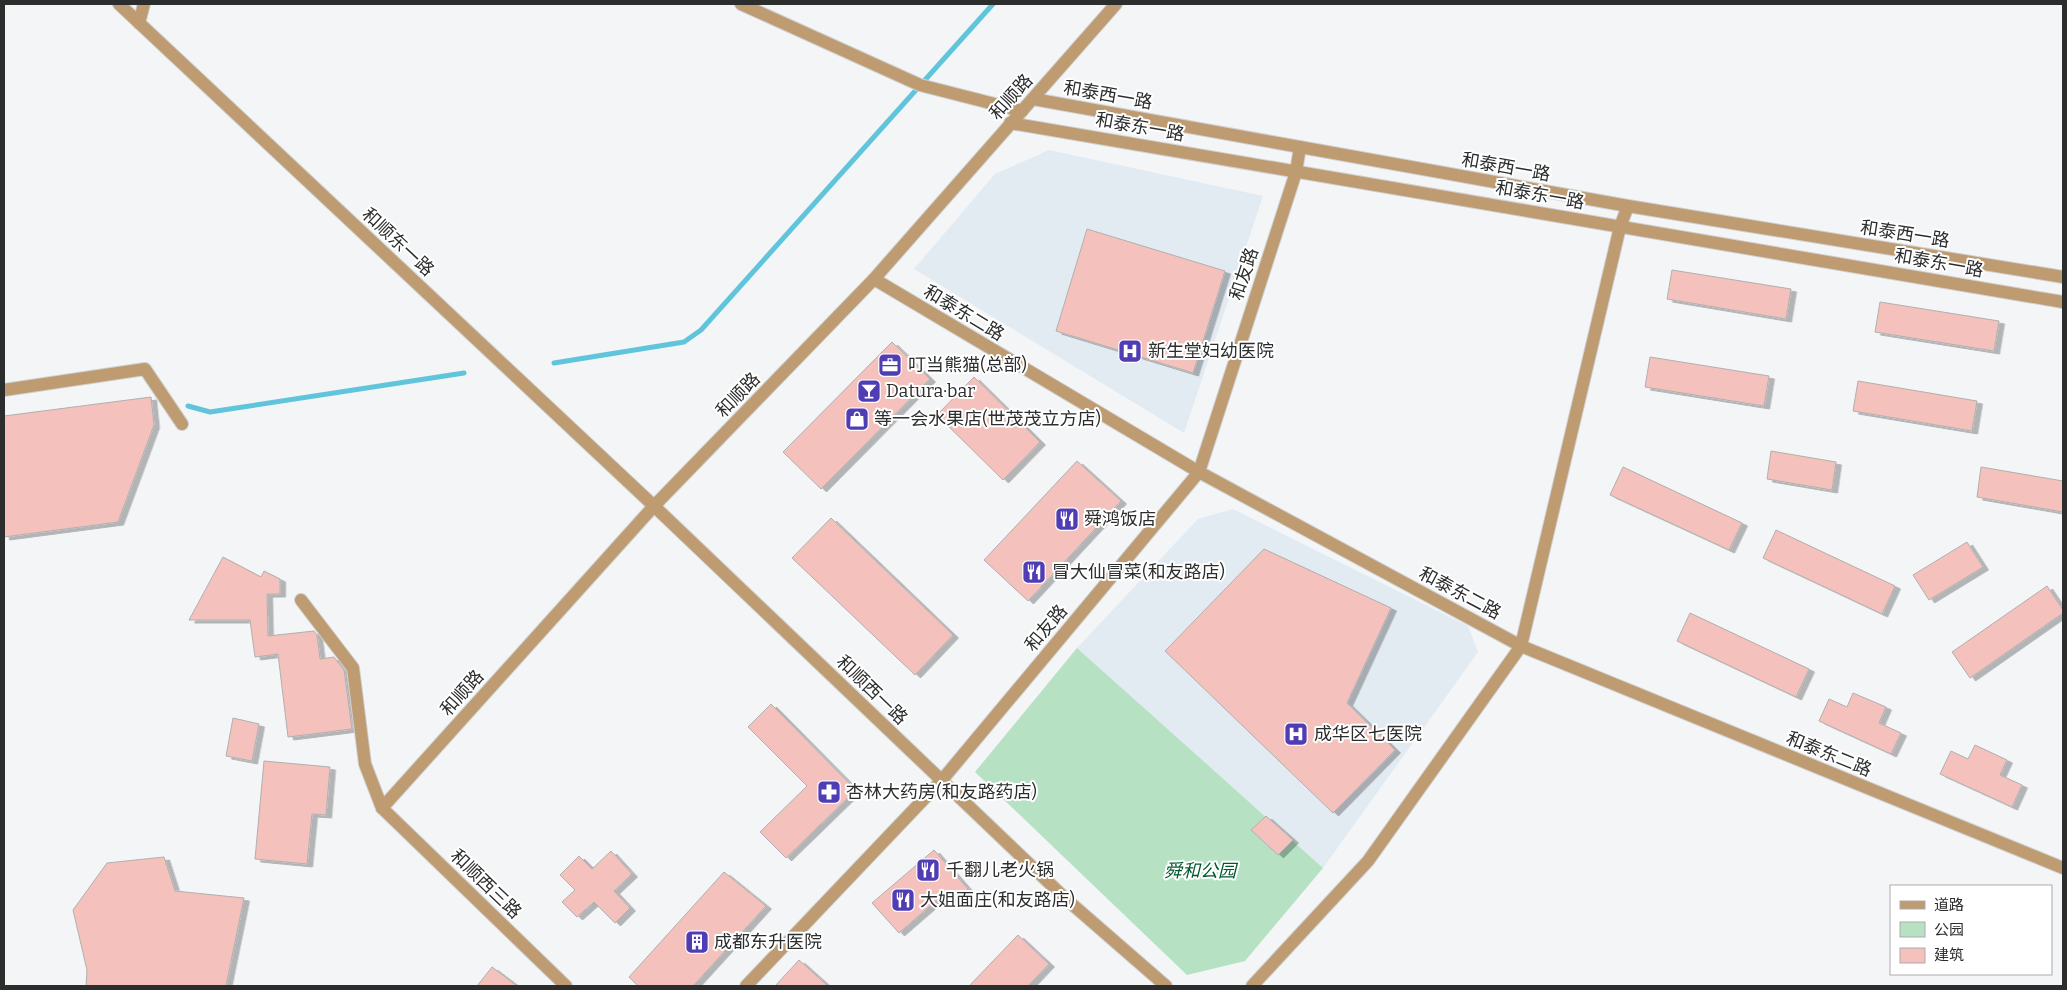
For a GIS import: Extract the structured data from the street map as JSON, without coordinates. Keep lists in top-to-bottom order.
{
  "streets": {
    "street": [
      "和泰西一路",
      "和顺路",
      "和泰东一路",
      "和顺东一路",
      "和友路",
      "和泰东二路",
      "和顺西一路",
      "和顺西三路"
    ]
  },
  "crossings": [
    ["和泰西一路", "和顺路"],
    ["和泰西一路", "和友路"],
    ["和顺路", "和泰东一路"],
    ["和顺路", "和顺东一路"],
    ["和顺路", "和泰东二路"],
    ["和顺路", "和顺西一路"],
    ["和顺路", "和顺西三路"],
    ["和泰东一路", "和友路"],
    ["和顺东一路", "和顺西一路"],
    ["和友路", "和泰东二路"],
    ["和友路", "和顺西一路"]
  ],
  "parks": ["舜和公园"],
  "places": {
    "hospital": ["新生堂妇幼医院", "成华区七医院"],
    "office": ["叮当熊猫(总部)"],
    "bar": ["Datura·bar"],
    "shop": ["等一会水果店(世茂茂立方店)"],
    "restaurant": [
      "舜鸿饭店",
      "冒大仙冒菜(和友路店)",
      "千翻儿老火锅",
      "大姐面庄(和友路店)"
    ],
    "pharmacy": ["杏林大药房(和友路药店)"],
    "building": ["成都东升医院"]
  },
  "legend": ["道路", "公园", "建筑"]
}
